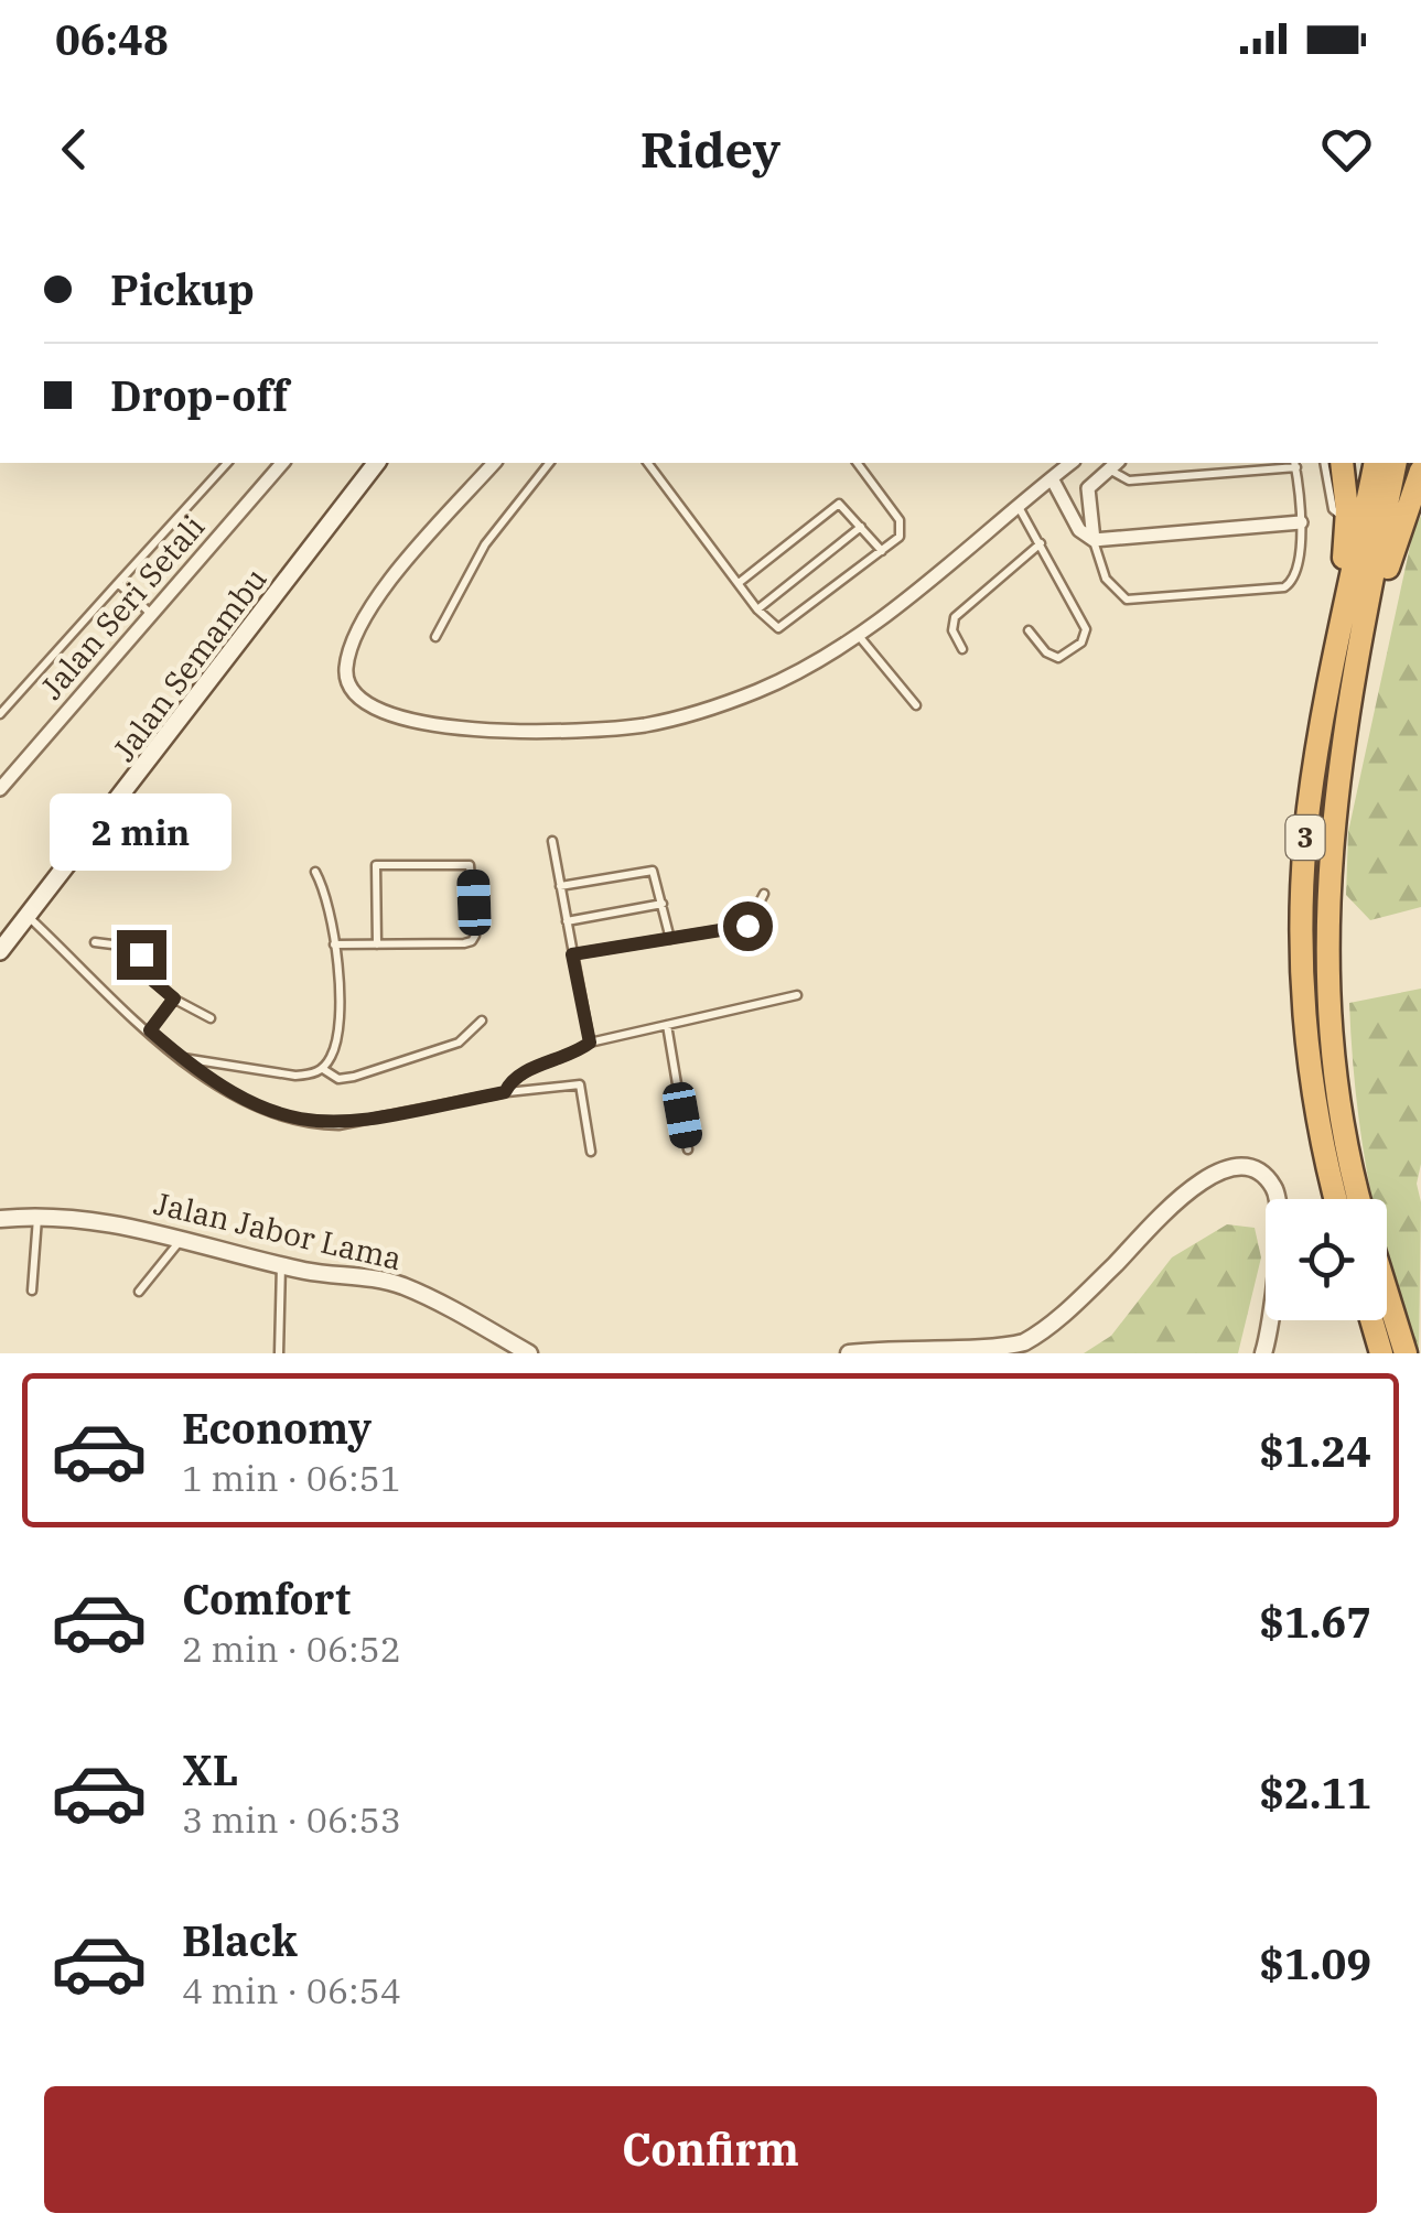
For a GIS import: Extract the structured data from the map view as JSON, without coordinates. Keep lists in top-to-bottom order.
{
  "streets": {
    "highway": ["3"],
    "main road": ["Jalan Semambu"],
    "street": ["Jalan Seri Setali", "Jalan Jabor Lama"]
  },
  "page": {
    "status": "06:48",
    "header": "Ridey",
    "banner": ["Pickup", "Drop-off"],
    "bubble": "2 min",
    "list": [
      {
        "name": "Economy",
        "note": "1 min · 06:51",
        "value": "$1.24"
      },
      {
        "name": "Comfort",
        "note": "2 min · 06:52",
        "value": "$1.67"
      },
      {
        "name": "XL",
        "note": "3 min · 06:53",
        "value": "$2.11"
      },
      {
        "name": "Black",
        "note": "4 min · 06:54",
        "value": "$1.09"
      }
    ],
    "buttons": "Confirm"
  }
}
